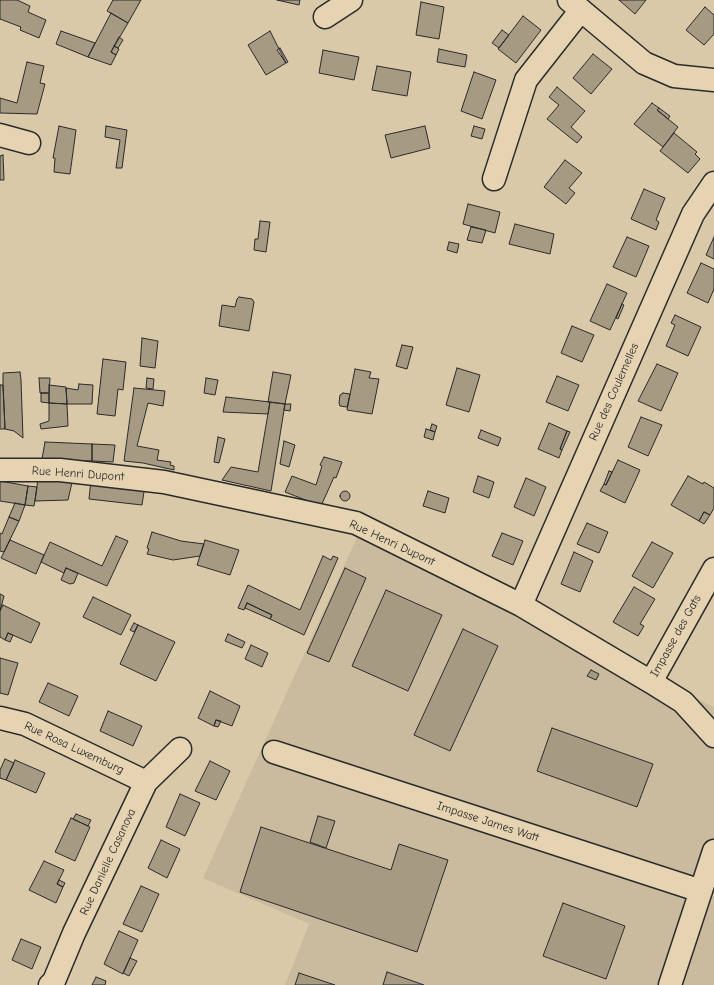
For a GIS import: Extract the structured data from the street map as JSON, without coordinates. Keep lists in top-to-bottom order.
{
  "streets": {
    "street": [
      "Rue des Coulemelles",
      "Rue Henri Dupont",
      "Impasse des Gats",
      "Rue Rosa Luxemburg",
      "Impasse James Watt",
      "Rue Danielle Casanova"
    ]
  },
  "crossings": [
    ["Rue des Coulemelles", "Rue Henri Dupont"],
    ["Rue Henri Dupont", "Impasse des Gats"],
    ["Rue Rosa Luxemburg", "Rue Danielle Casanova"]
  ]
}
